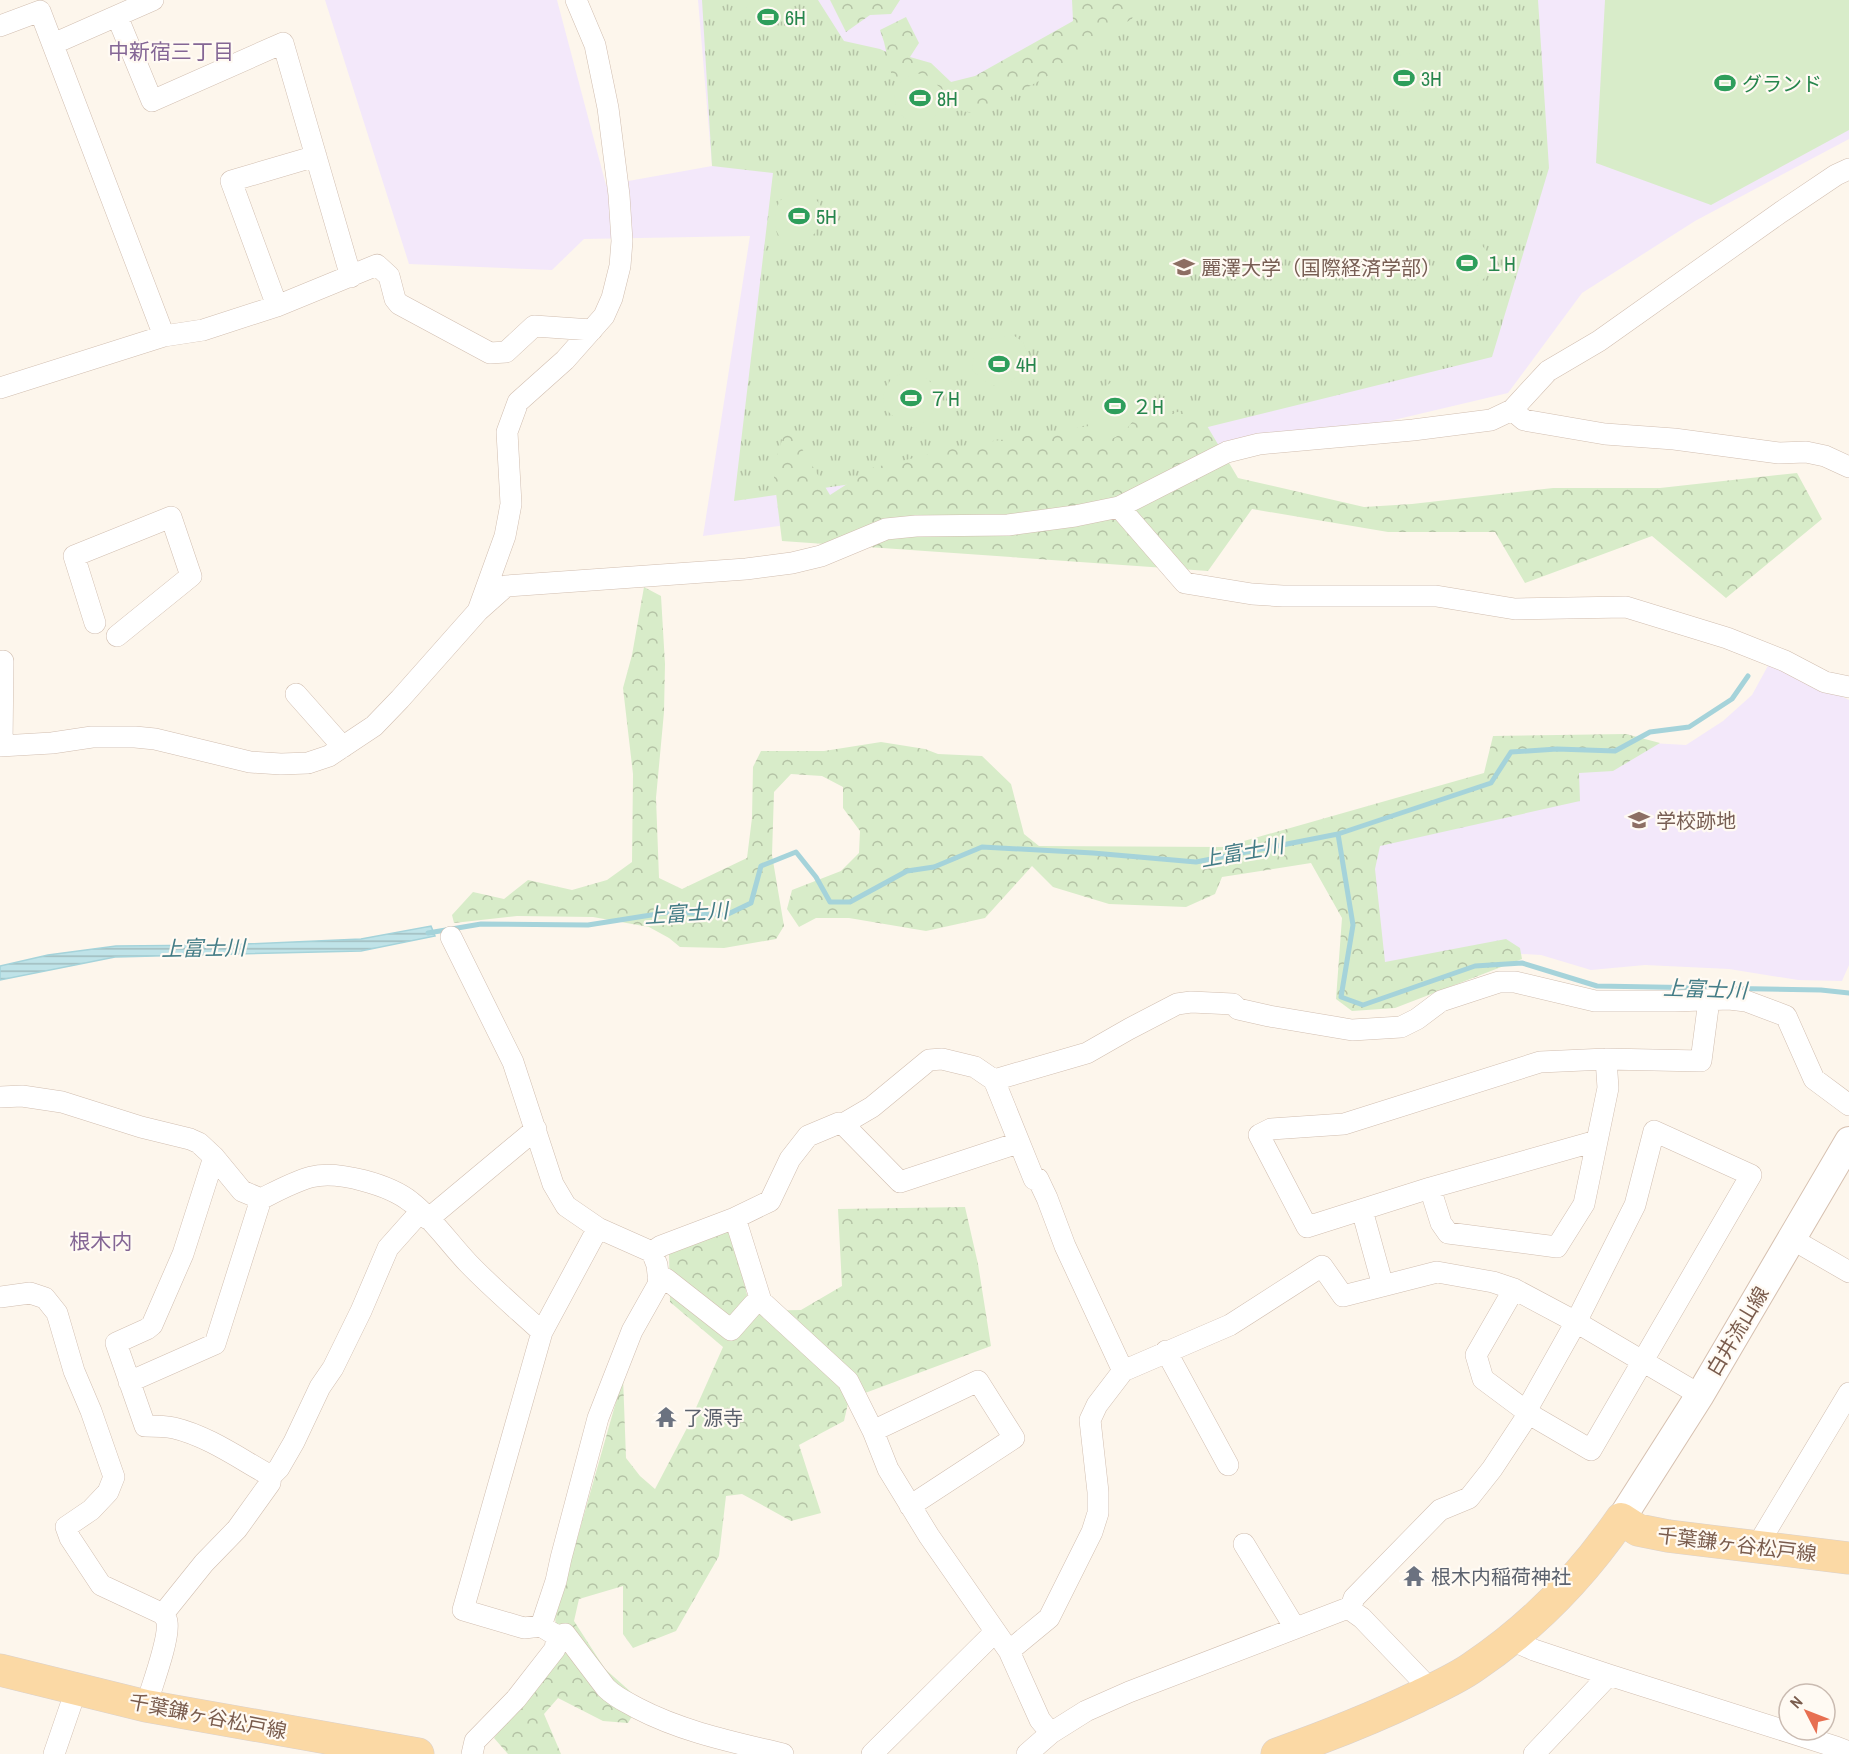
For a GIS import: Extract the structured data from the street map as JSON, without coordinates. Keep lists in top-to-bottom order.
{
  "streets": {
    "main road": ["白井流山線", "千葉鎌ヶ谷松戸線"]
  },
  "crossings": [
    ["白井流山線", "千葉鎌ヶ谷松戸線"]
  ],
  "districts": ["中新宿三丁目", "根木内"],
  "water": ["上富士川"],
  "places": {
    "sports": [
      "6H",
      "3H",
      "グランド",
      "8H",
      "5H",
      "１H",
      "4H",
      "７H",
      "２H"
    ],
    "school or university": ["麗澤大学（国際経済学部）", "学校跡地"],
    "temple": ["了源寺", "根木内稲荷神社"]
  },
  "north": "top left"
}
